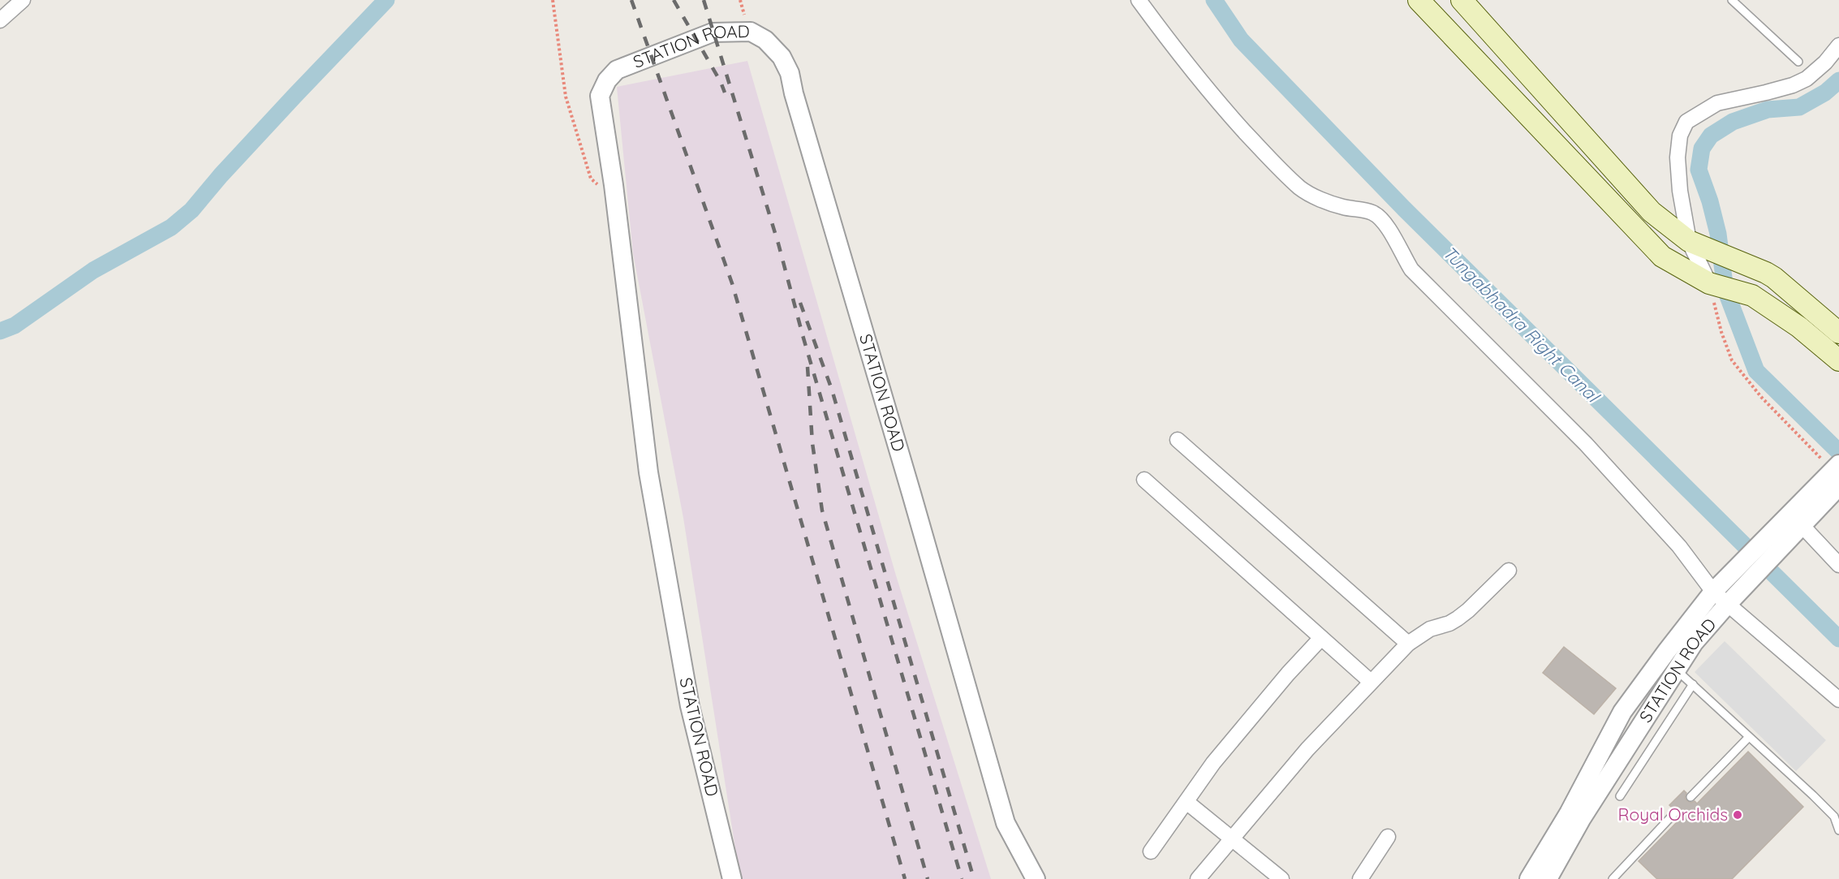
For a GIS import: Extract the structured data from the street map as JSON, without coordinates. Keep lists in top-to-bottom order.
{
  "streets": {
    "street": ["STATION ROAD"]
  },
  "water": ["Tungabhadra Right Canal"],
  "places": ["Royal Orchids"]
}
